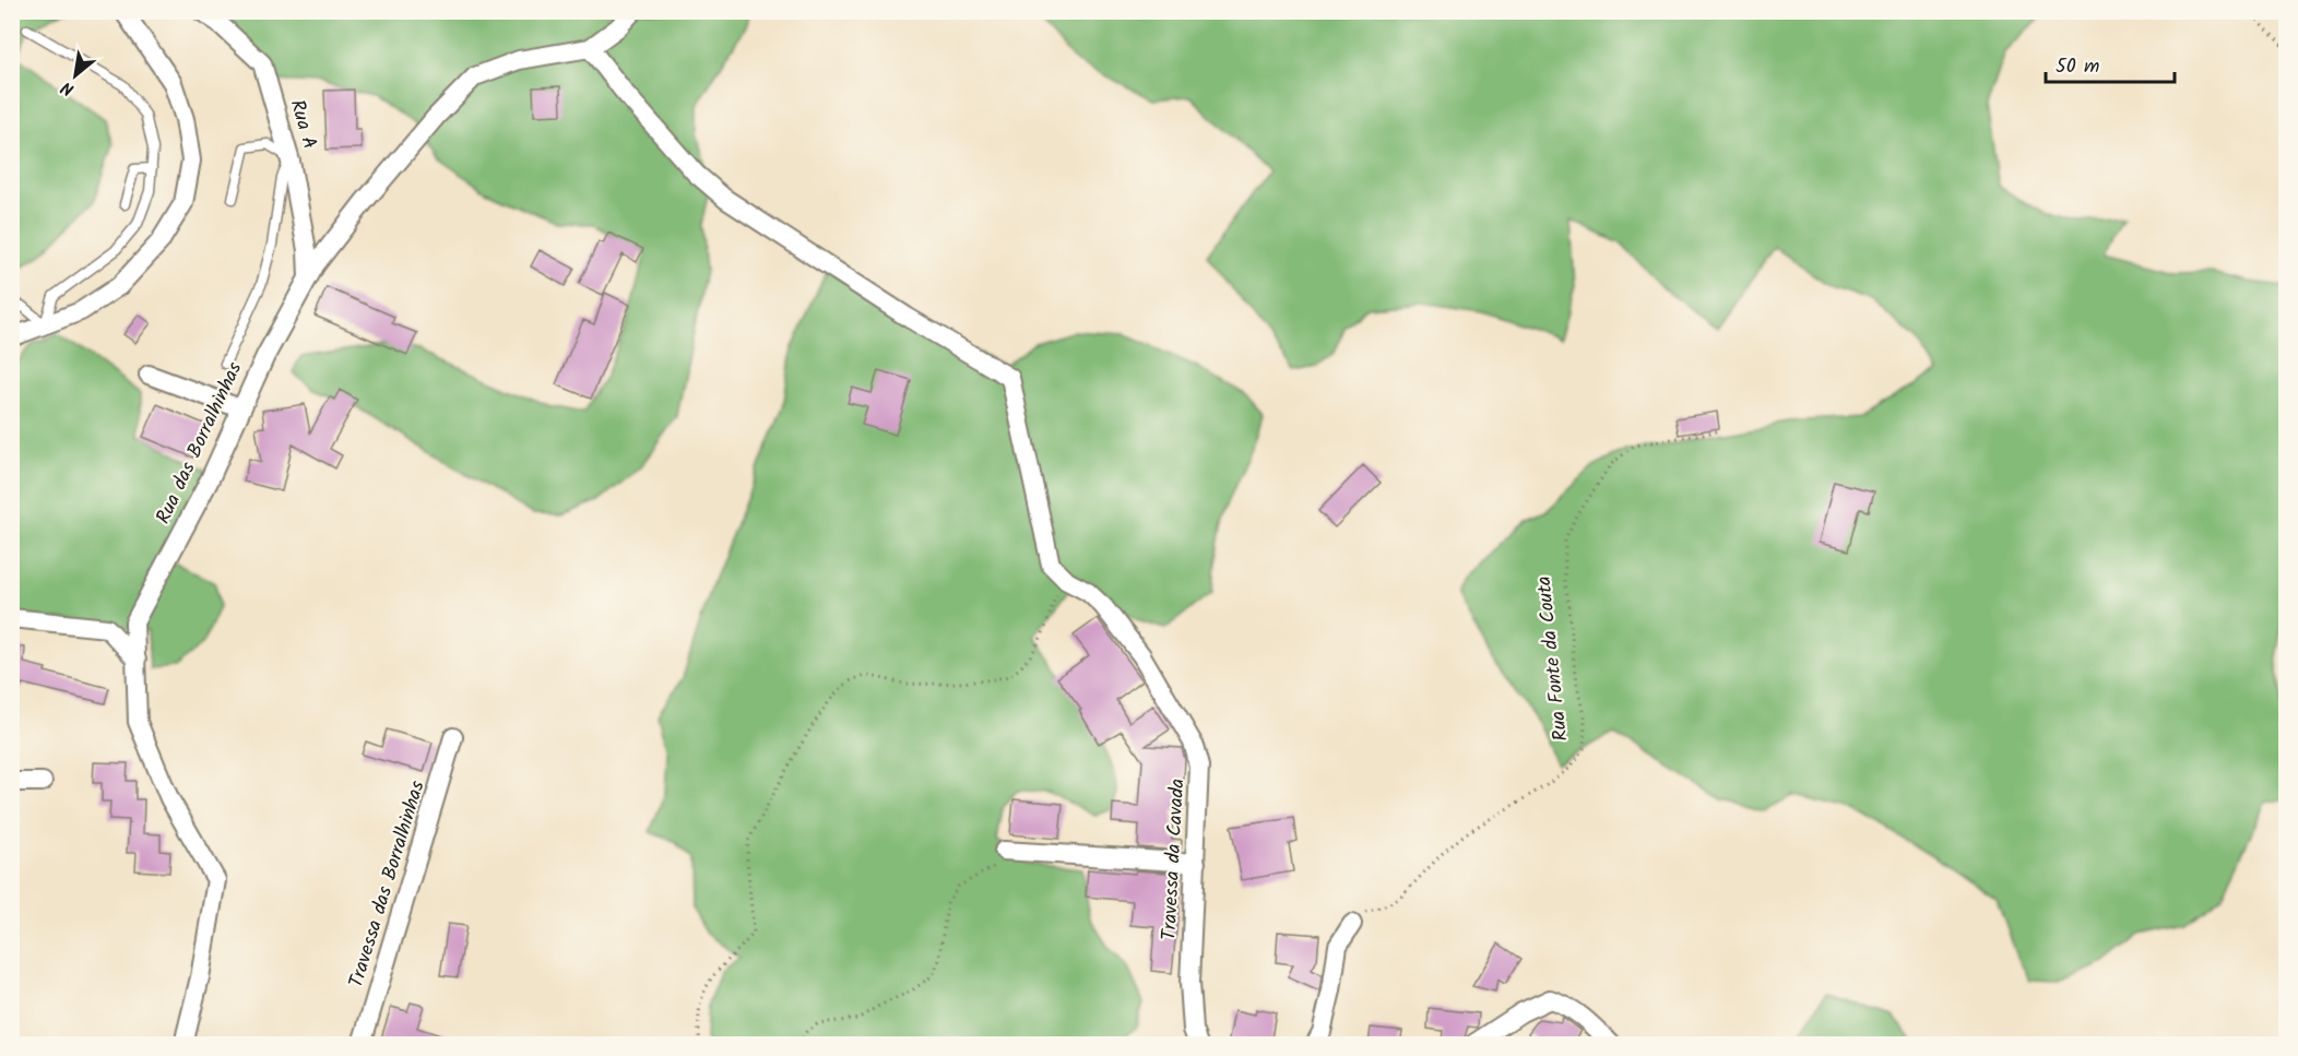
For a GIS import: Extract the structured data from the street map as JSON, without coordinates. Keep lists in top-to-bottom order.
{
  "streets": {
    "street": [
      "Rua A",
      "Rua das Borralhinhas",
      "Travessa da Cavada",
      "Travessa das Borralhinhas"
    ],
    "path": ["Rua Fonte da Couta"]
  },
  "crossings": [
    ["Rua A", "Rua das Borralhinhas"]
  ],
  "scale_bar": "50 m",
  "north": "bottom left"
}
